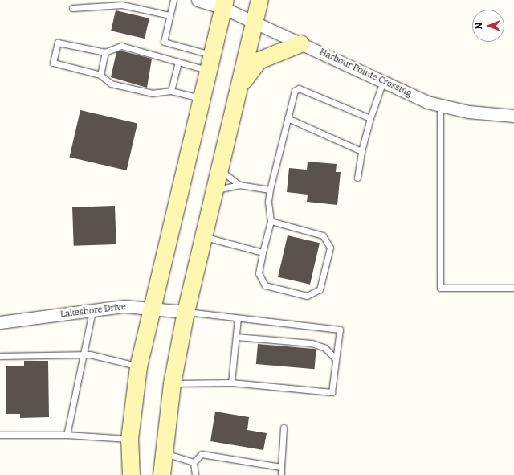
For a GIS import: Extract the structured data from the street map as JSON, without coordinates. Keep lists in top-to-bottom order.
{
  "streets": {
    "street": ["Harbour Pointe Crossing", "Lakeshore Drive"]
  },
  "north": "left"
}
